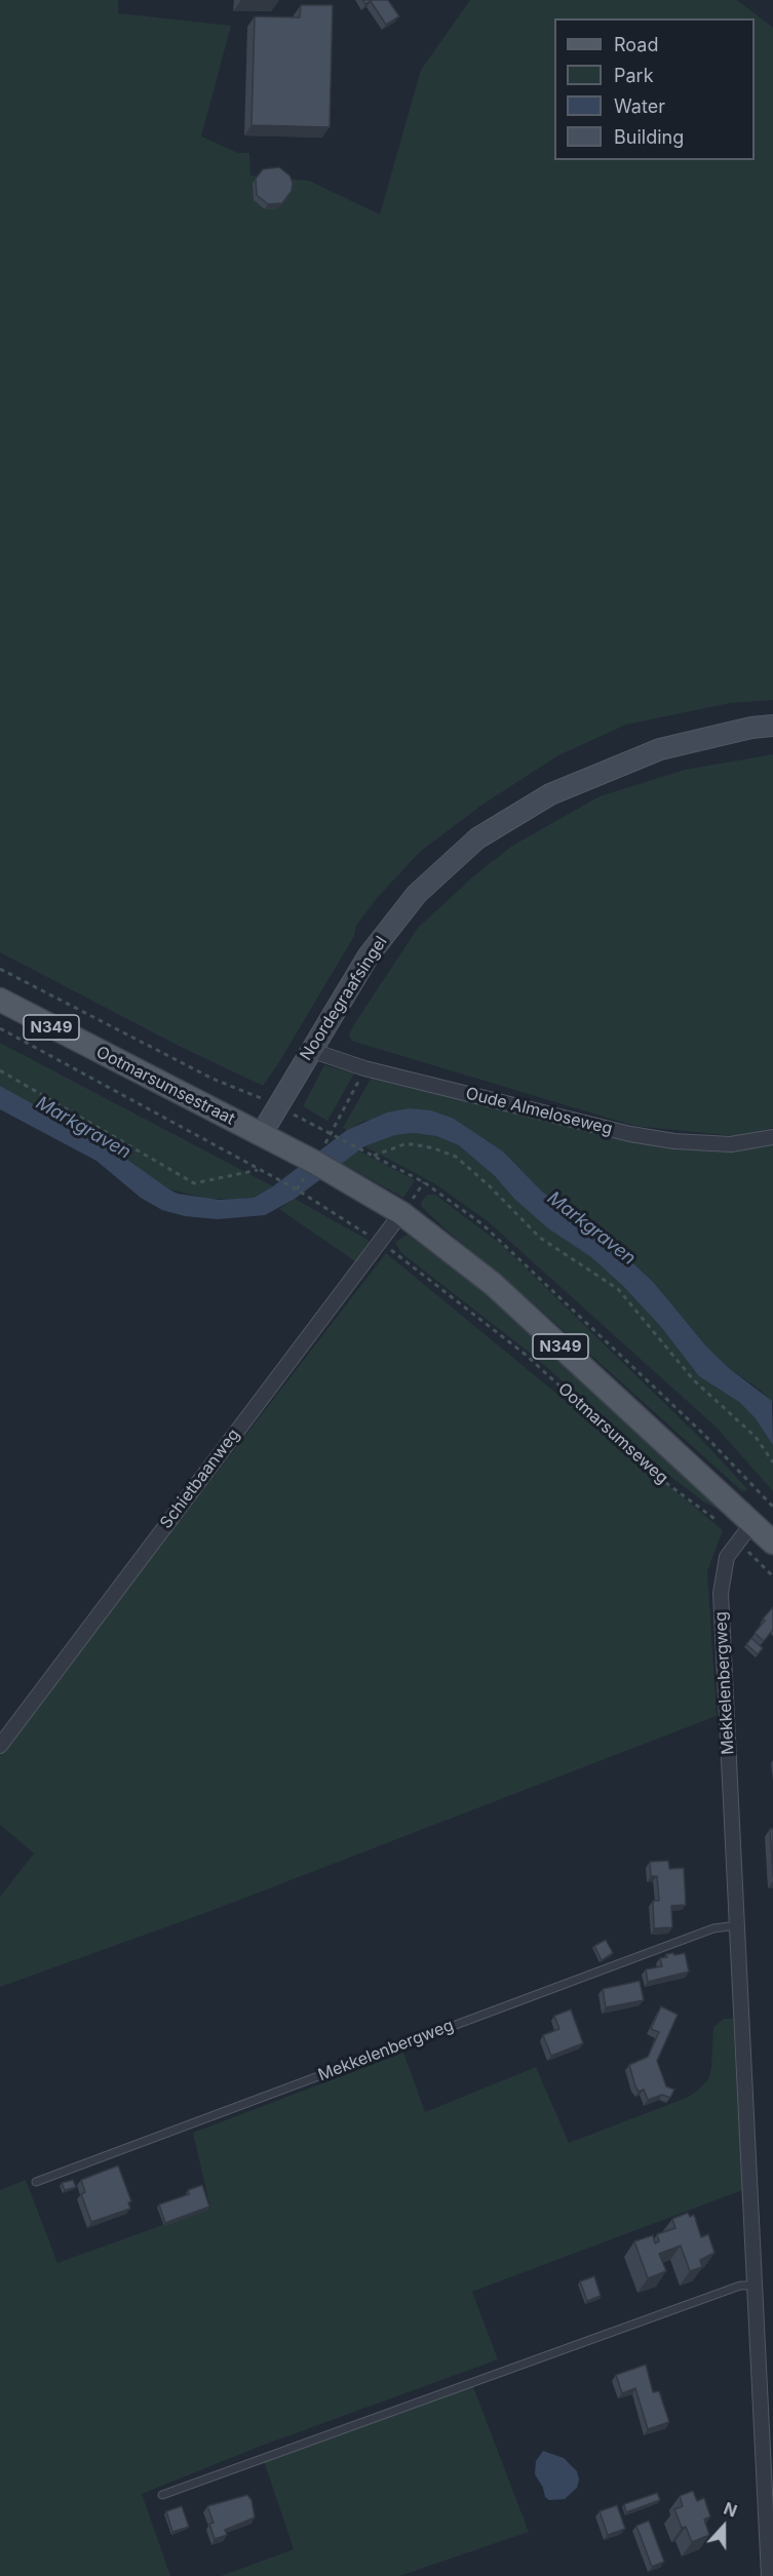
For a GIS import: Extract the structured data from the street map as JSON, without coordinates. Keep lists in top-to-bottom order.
{
  "streets": {
    "main road": [
      "Noordegraafsingel",
      "N349",
      "Ootmarsumsestraat",
      "Ootmarsumseweg"
    ],
    "street": ["Oude Almeloseweg", "Schietbaanweg", "Mekkelenbergweg"]
  },
  "crossings": [
    ["Noordegraafsingel", "Ootmarsumsestraat"],
    ["Noordegraafsingel", "Oude Almeloseweg"],
    ["Ootmarsumsestraat", "Ootmarsumseweg"],
    ["Ootmarsumseweg", "Schietbaanweg"],
    ["Ootmarsumseweg", "Mekkelenbergweg"]
  ],
  "water": ["Markgraven"],
  "legend": [
    "Road",
    "Park",
    "Water",
    "Building"
  ],
  "north": "top"
}
